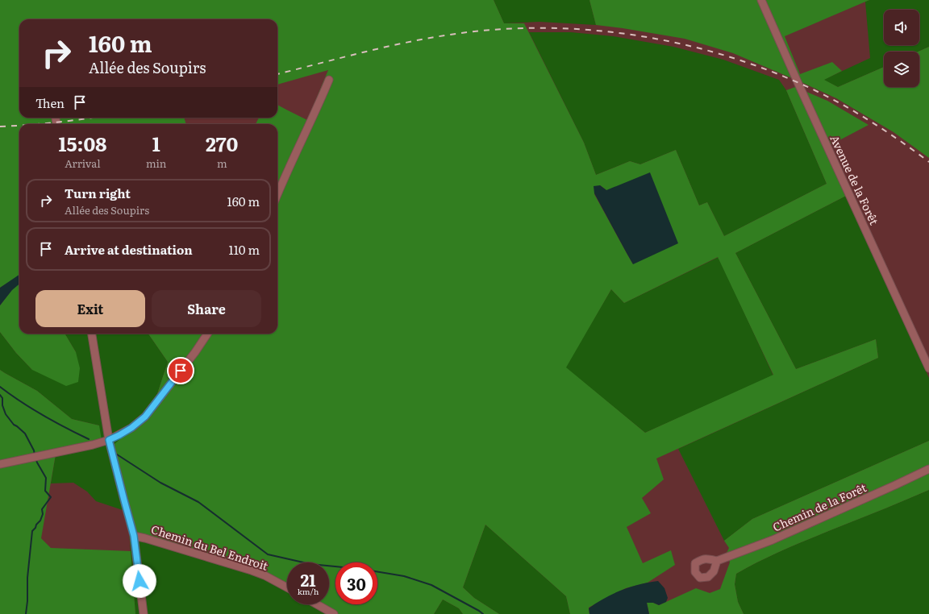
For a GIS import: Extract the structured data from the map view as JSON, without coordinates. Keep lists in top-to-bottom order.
{
  "streets": {
    "street": ["Avenue de la Forêt", "Chemin de la Forêt", "Chemin du Bel Endroit"]
  },
  "page": {
    "turn": ["160 m", "Allée des Soupirs"],
    "then": "Then",
    "eta": [
      "15:08",
      "Arrival",
      "1",
      "min",
      "270",
      "m"
    ],
    "list": [
      {
        "name": "Turn right",
        "note": "Allée des Soupirs",
        "value": "160 m"
      },
      {
        "name": "Arrive at destination",
        "value": "110 m"
      }
    ],
    "buttons": ["Exit", "Share"],
    "speed": "21 km/h",
    "limit": "30"
  }
}
